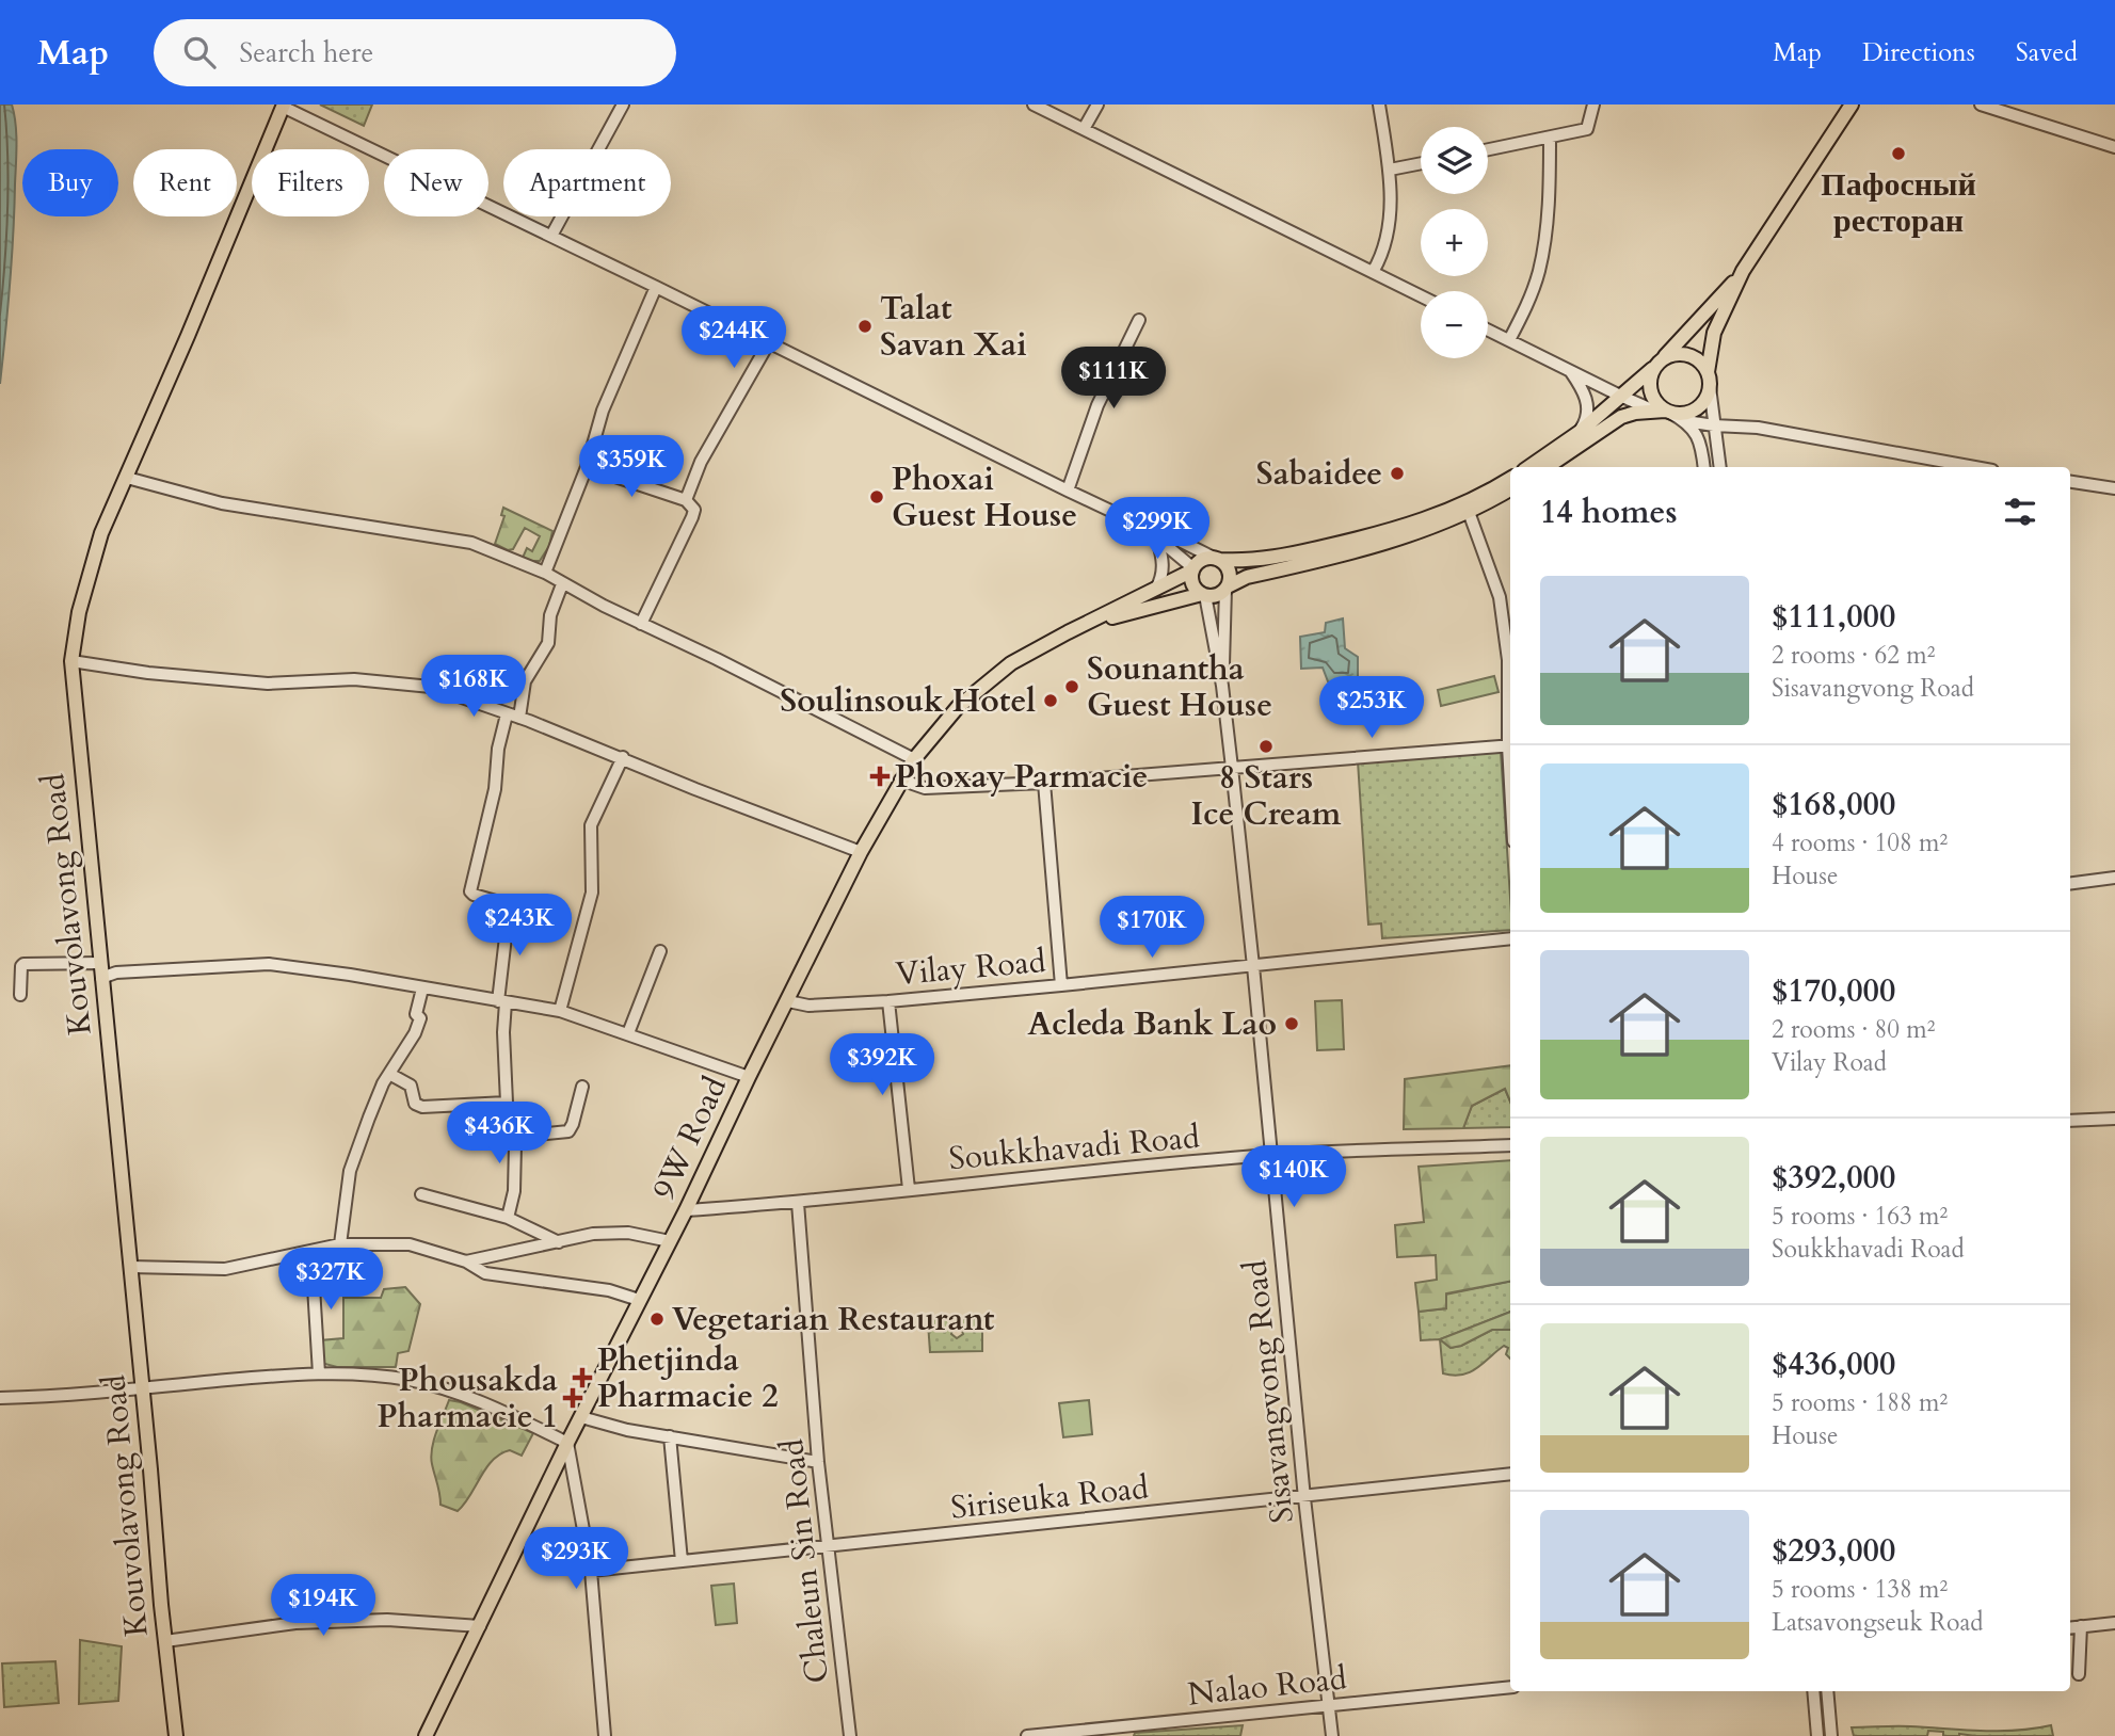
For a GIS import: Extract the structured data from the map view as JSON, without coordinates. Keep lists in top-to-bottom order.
{
  "streets": {
    "main road": ["Kouvolavong Road", "9W Road"],
    "street": [
      "Vilay Road",
      "Soukkhavadi Road",
      "Sisavangvong Road",
      "Siriseuka Road",
      "Chaleun Sin Road",
      "Nalao Road"
    ]
  },
  "crossings": [
    ["Vilay Road", "9W Road"],
    ["Vilay Road", "Sisavangvong Road"],
    ["9W Road", "Soukkhavadi Road"],
    ["9W Road", "Sisavangvong Road"],
    ["Soukkhavadi Road", "Sisavangvong Road"],
    ["Soukkhavadi Road", "Chaleun Sin Road"],
    ["Sisavangvong Road", "Siriseuka Road"],
    ["Sisavangvong Road", "Nalao Road"],
    ["Siriseuka Road", "Chaleun Sin Road"]
  ],
  "places": {
    "other": [
      "Пафосный ресторан",
      "Talat Savan Xai",
      "Sabaidee",
      "Phoxai Guest House",
      "Sounantha Guest House",
      "Soulinsouk Hotel",
      "8 Stars Ice Cream",
      "Acleda Bank Lao",
      "Vegetarian Restaurant"
    ],
    "health": ["Phoxay Parmacie", "Phetjinda Pharmacie 2", "Phousakda Pharmacie 1"]
  },
  "page": {
    "header": "Map",
    "search": "Search here",
    "nav": ["Map", "Directions", "Saved"],
    "map_buttons": ["+", "−"],
    "chip": [
      "Buy",
      "Rent",
      "Filters",
      "New",
      "Apartment"
    ],
    "price": [
      "$244K",
      "$111K",
      "$359K",
      "$299K",
      "$168K",
      "$253K",
      "$243K",
      "$170K",
      "$392K",
      "$436K",
      "$140K",
      "$327K",
      "$293K",
      "$194K"
    ],
    "heading": "14 homes",
    "list": [
      {
        "name": "$111,000",
        "note": "2 rooms · 62 m² · Sisavangvong Road"
      },
      {
        "name": "$168,000",
        "note": "4 rooms · 108 m² · House"
      },
      {
        "name": "$170,000",
        "note": "2 rooms · 80 m² · Vilay Road"
      },
      {
        "name": "$392,000",
        "note": "5 rooms · 163 m² · Soukkhavadi Road"
      },
      {
        "name": "$436,000",
        "note": "5 rooms · 188 m² · House"
      },
      {
        "name": "$293,000",
        "note": "5 rooms · 138 m² · Latsavongseuk Road"
      }
    ]
  }
}
